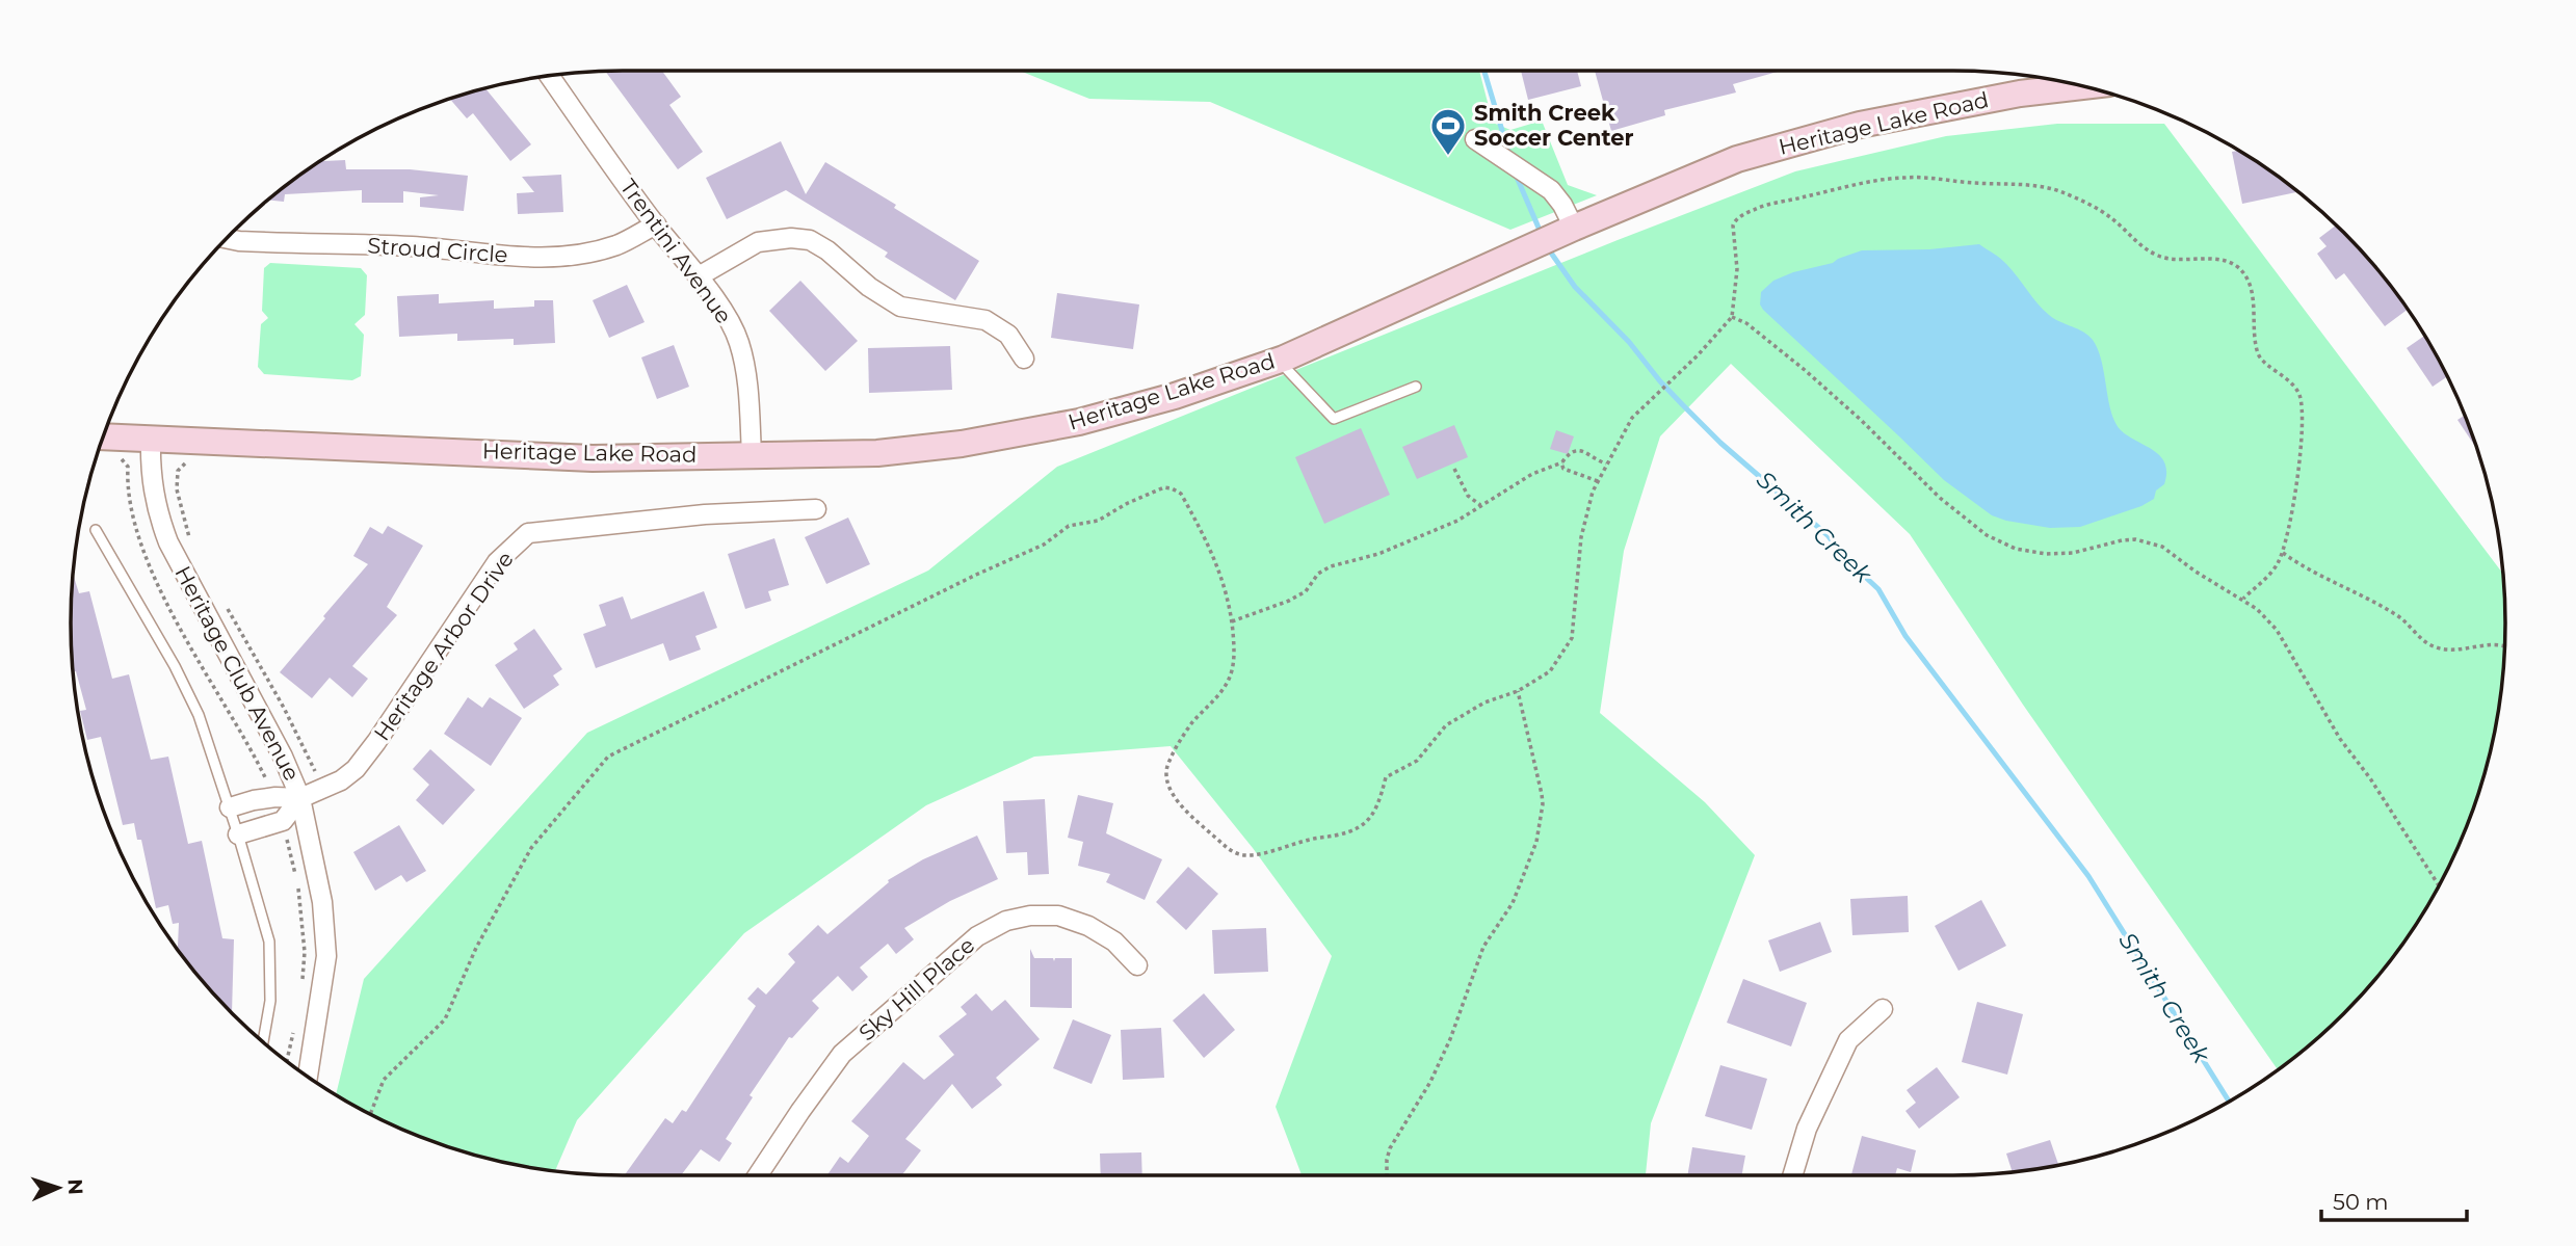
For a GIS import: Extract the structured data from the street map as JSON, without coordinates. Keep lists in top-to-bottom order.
{
  "streets": {
    "main road": ["Heritage Lake Road"],
    "street": [
      "Stroud Circle",
      "Trentini Avenue",
      "Heritage Arbor Drive",
      "Heritage Club Avenue",
      "Sky Hill Place"
    ]
  },
  "crossings": [
    ["Heritage Lake Road", "Trentini Avenue"],
    ["Heritage Lake Road", "Heritage Club Avenue"],
    ["Stroud Circle", "Trentini Avenue"],
    ["Heritage Arbor Drive", "Heritage Club Avenue"]
  ],
  "water": ["Smith Creek"],
  "places": {
    "sports": ["Smith Creek Soccer Center"]
  },
  "scale_bar": "50 m",
  "north": "right"
}
